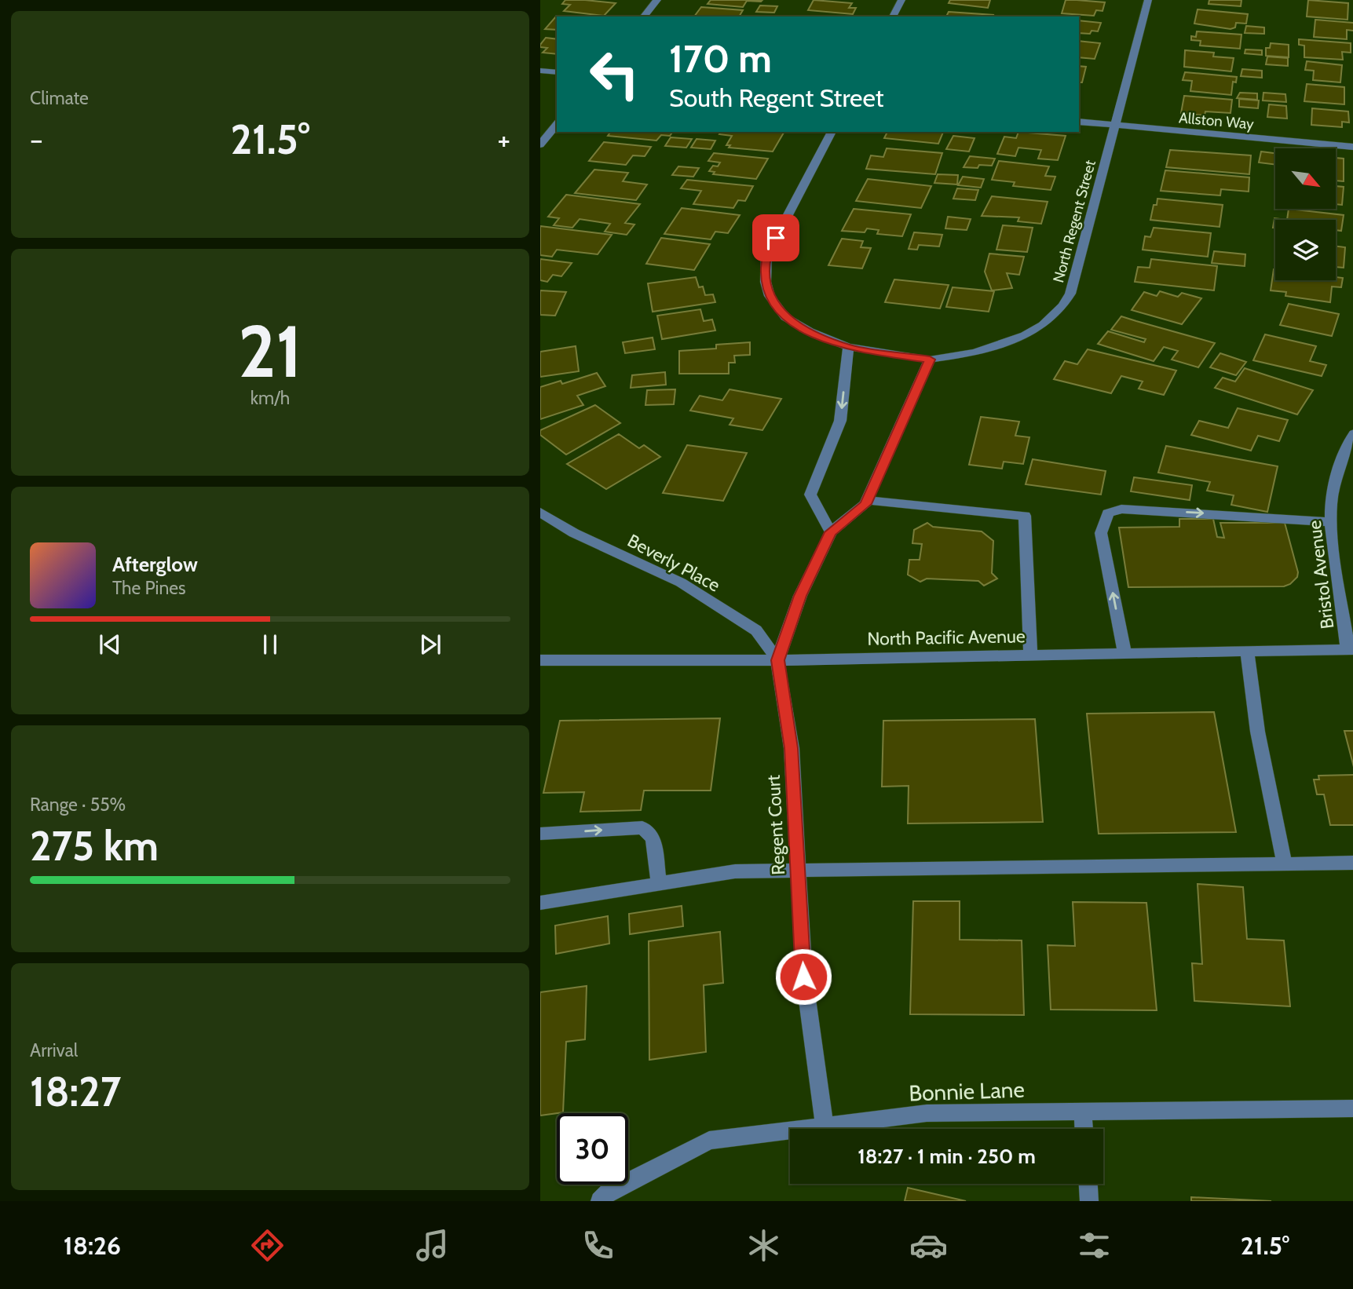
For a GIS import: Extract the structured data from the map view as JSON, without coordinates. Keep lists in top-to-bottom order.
{
  "streets": {
    "street": [
      "Allston Way",
      "North Regent Street",
      "Beverly Place",
      "Bristol Avenue",
      "North Pacific Avenue",
      "Regent Court",
      "Bonnie Lane"
    ]
  },
  "crossings": [
    ["Allston Way", "North Regent Street"],
    ["North Regent Street", "Regent Court"],
    ["Beverly Place", "North Pacific Avenue"],
    ["Beverly Place", "Regent Court"],
    ["Bristol Avenue", "North Pacific Avenue"],
    ["North Pacific Avenue", "Regent Court"],
    ["Regent Court", "Bonnie Lane"]
  ],
  "north": "bottom right",
  "page": {
    "tile": [
      "Climate",
      ["21", "km/h"],
      ["Range · 55%", "275 km"],
      ["Arrival", "18:27"]
    ],
    "turn": ["170 m", "South Regent Street"],
    "heat": ["−", "21.5°", "+"],
    "song": ["Afterglow", "The Pines"],
    "limit": "30",
    "trip": "18:27 · 1 min · 250 m",
    "tabs": ["18:26", "21.5°"]
  }
}
